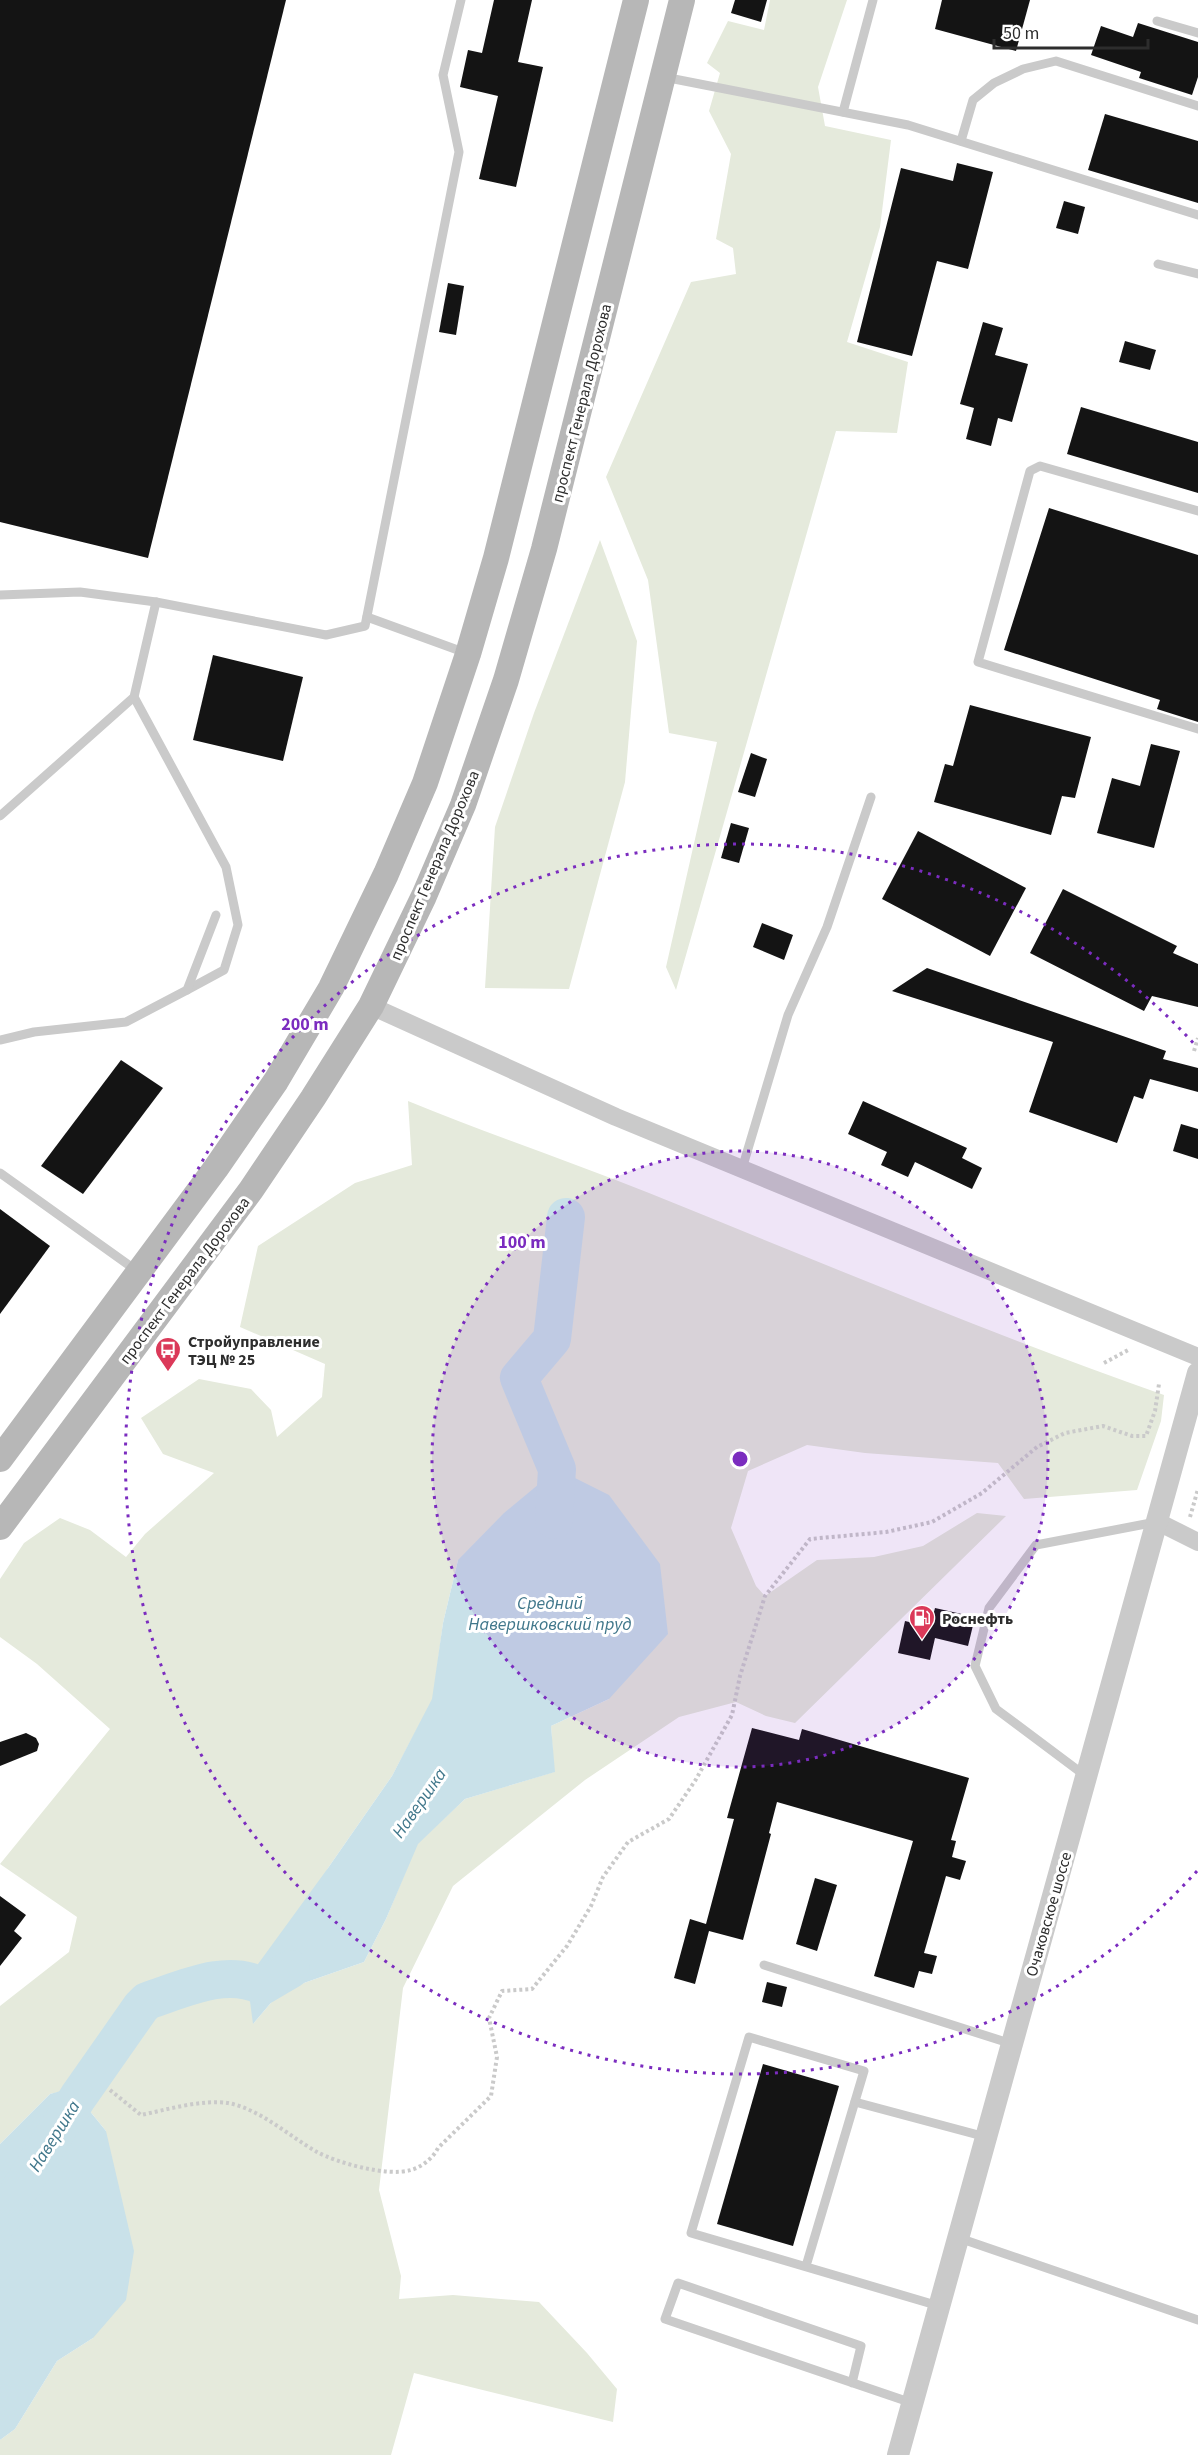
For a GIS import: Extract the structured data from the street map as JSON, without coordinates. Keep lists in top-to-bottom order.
{
  "streets": {
    "main road": ["проспект Генерала Дорохова"],
    "street": ["Очаковское шоссе"]
  },
  "water": ["Средний Навершковский пруд", "Навершка"],
  "places": {
    "bus stop": ["Стройуправление ТЭЦ № 25"],
    "fuel station": ["Роснефть"]
  },
  "scale_bar": "50 m",
  "rings": ["200 m", "100 m"]
}
